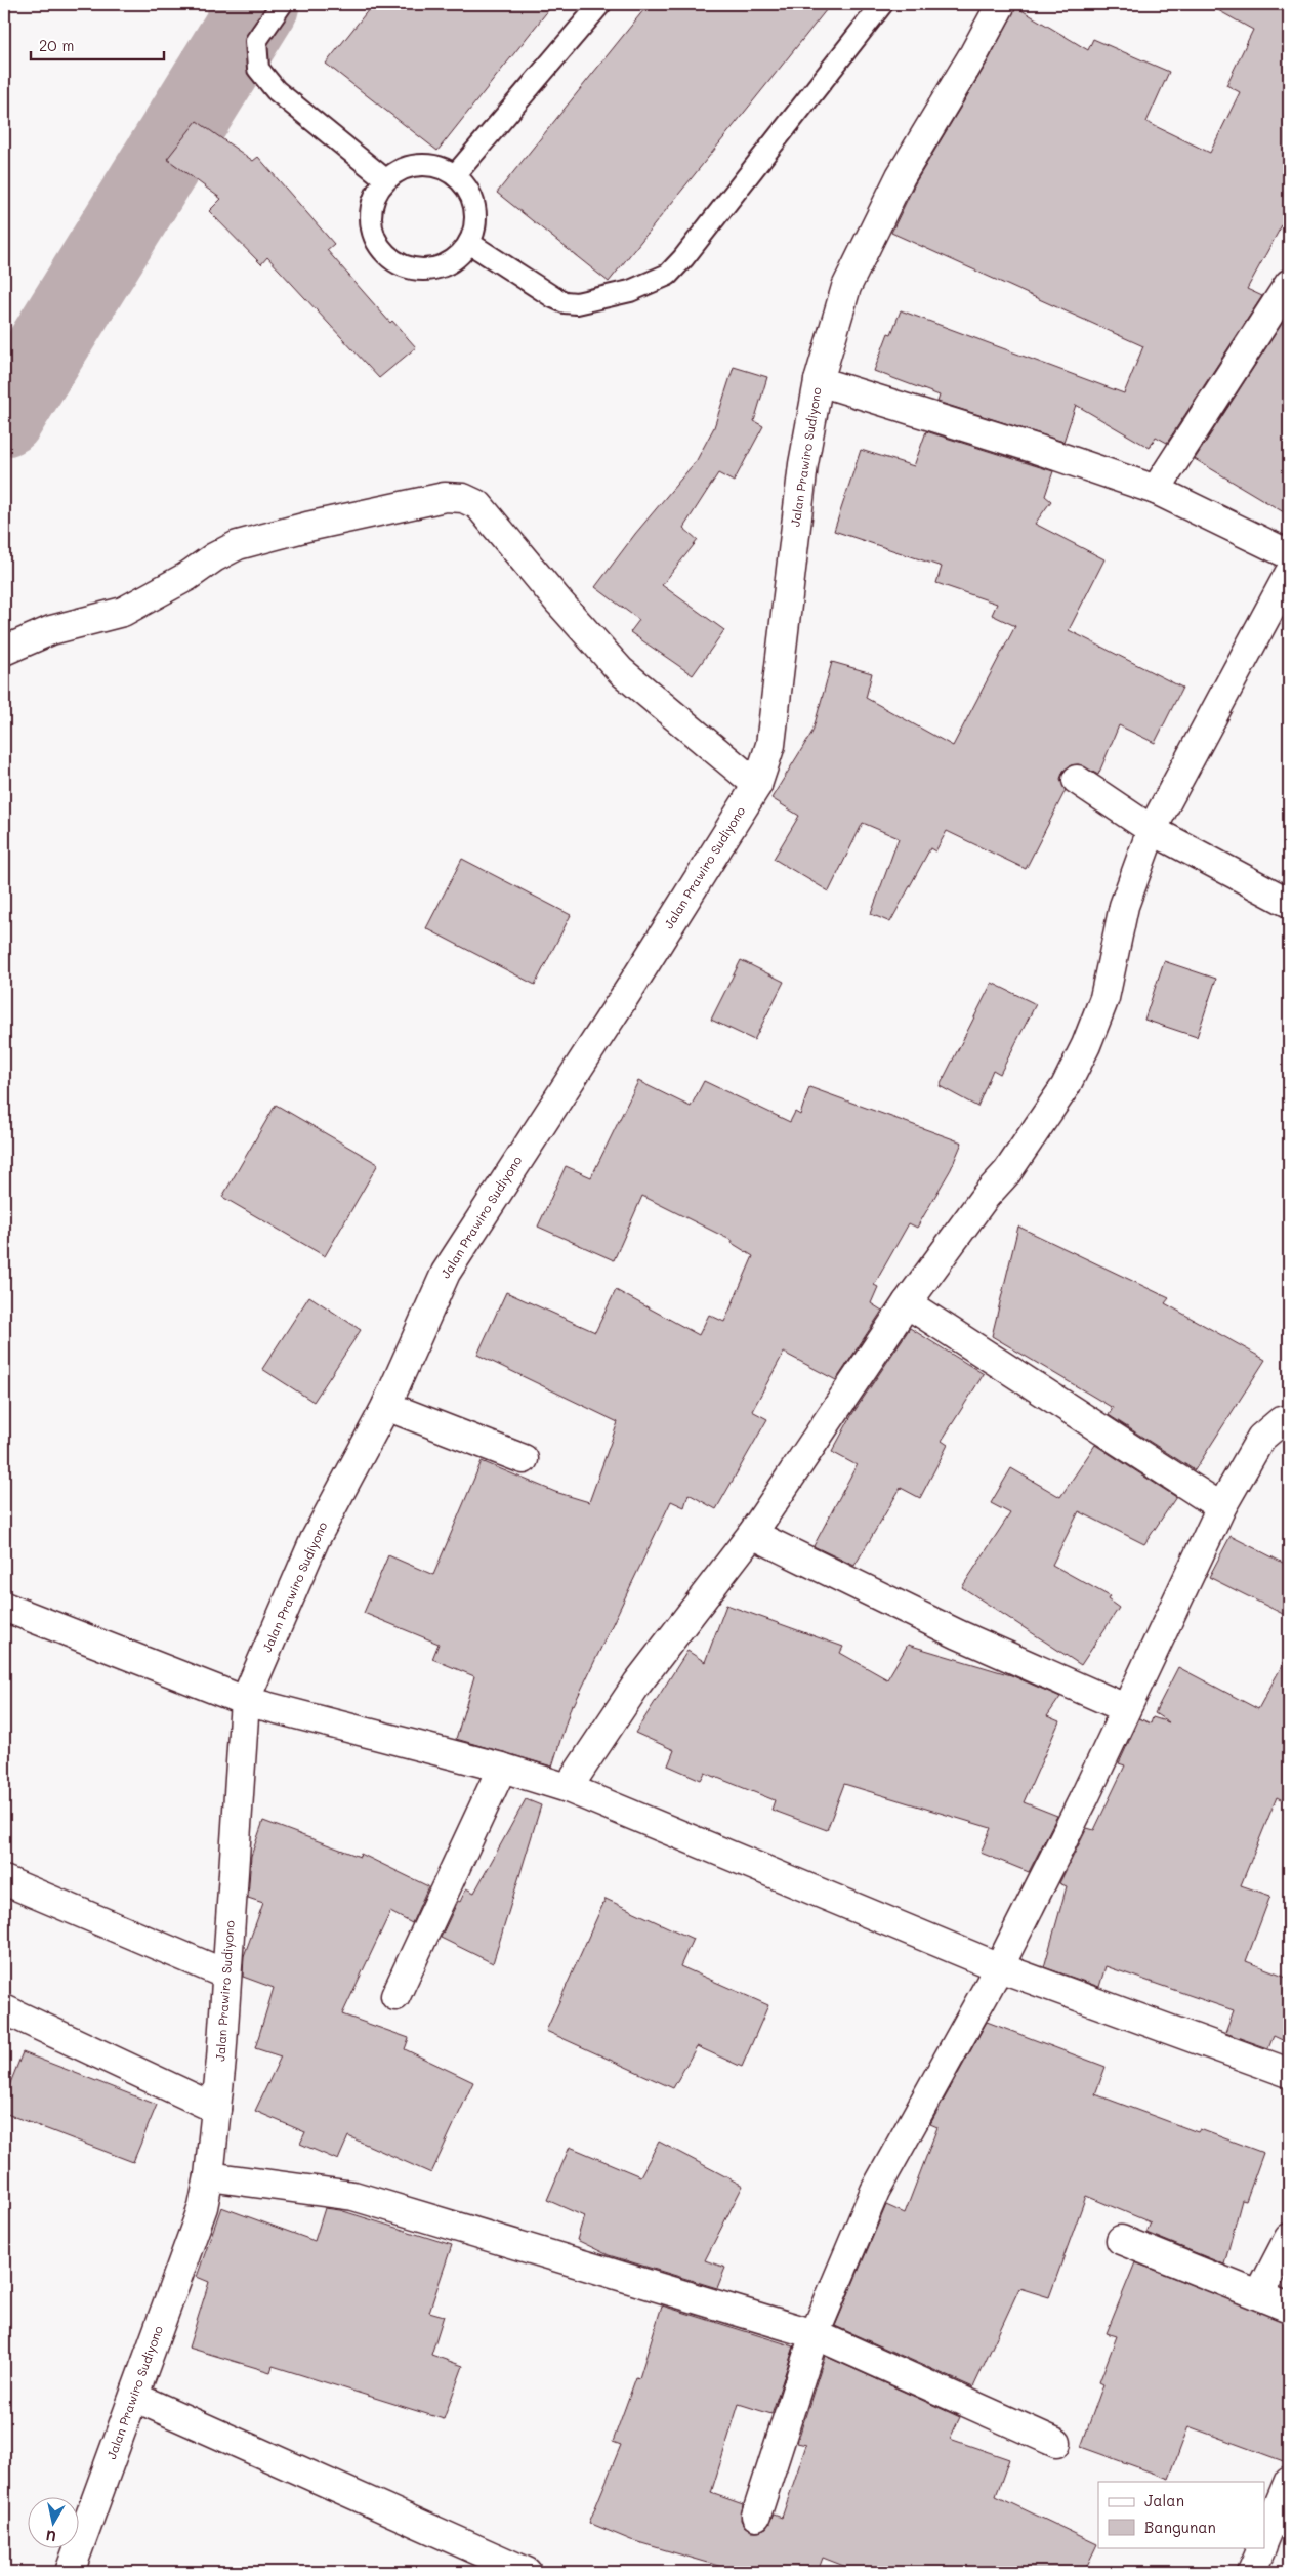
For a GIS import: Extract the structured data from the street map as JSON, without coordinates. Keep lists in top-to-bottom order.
{
  "streets": {
    "street": ["Jalan Prawiro Sudiyono"]
  },
  "legend": ["Jalan", "Bangunan"],
  "scale_bar": "20 m",
  "north": "bottom"
}
